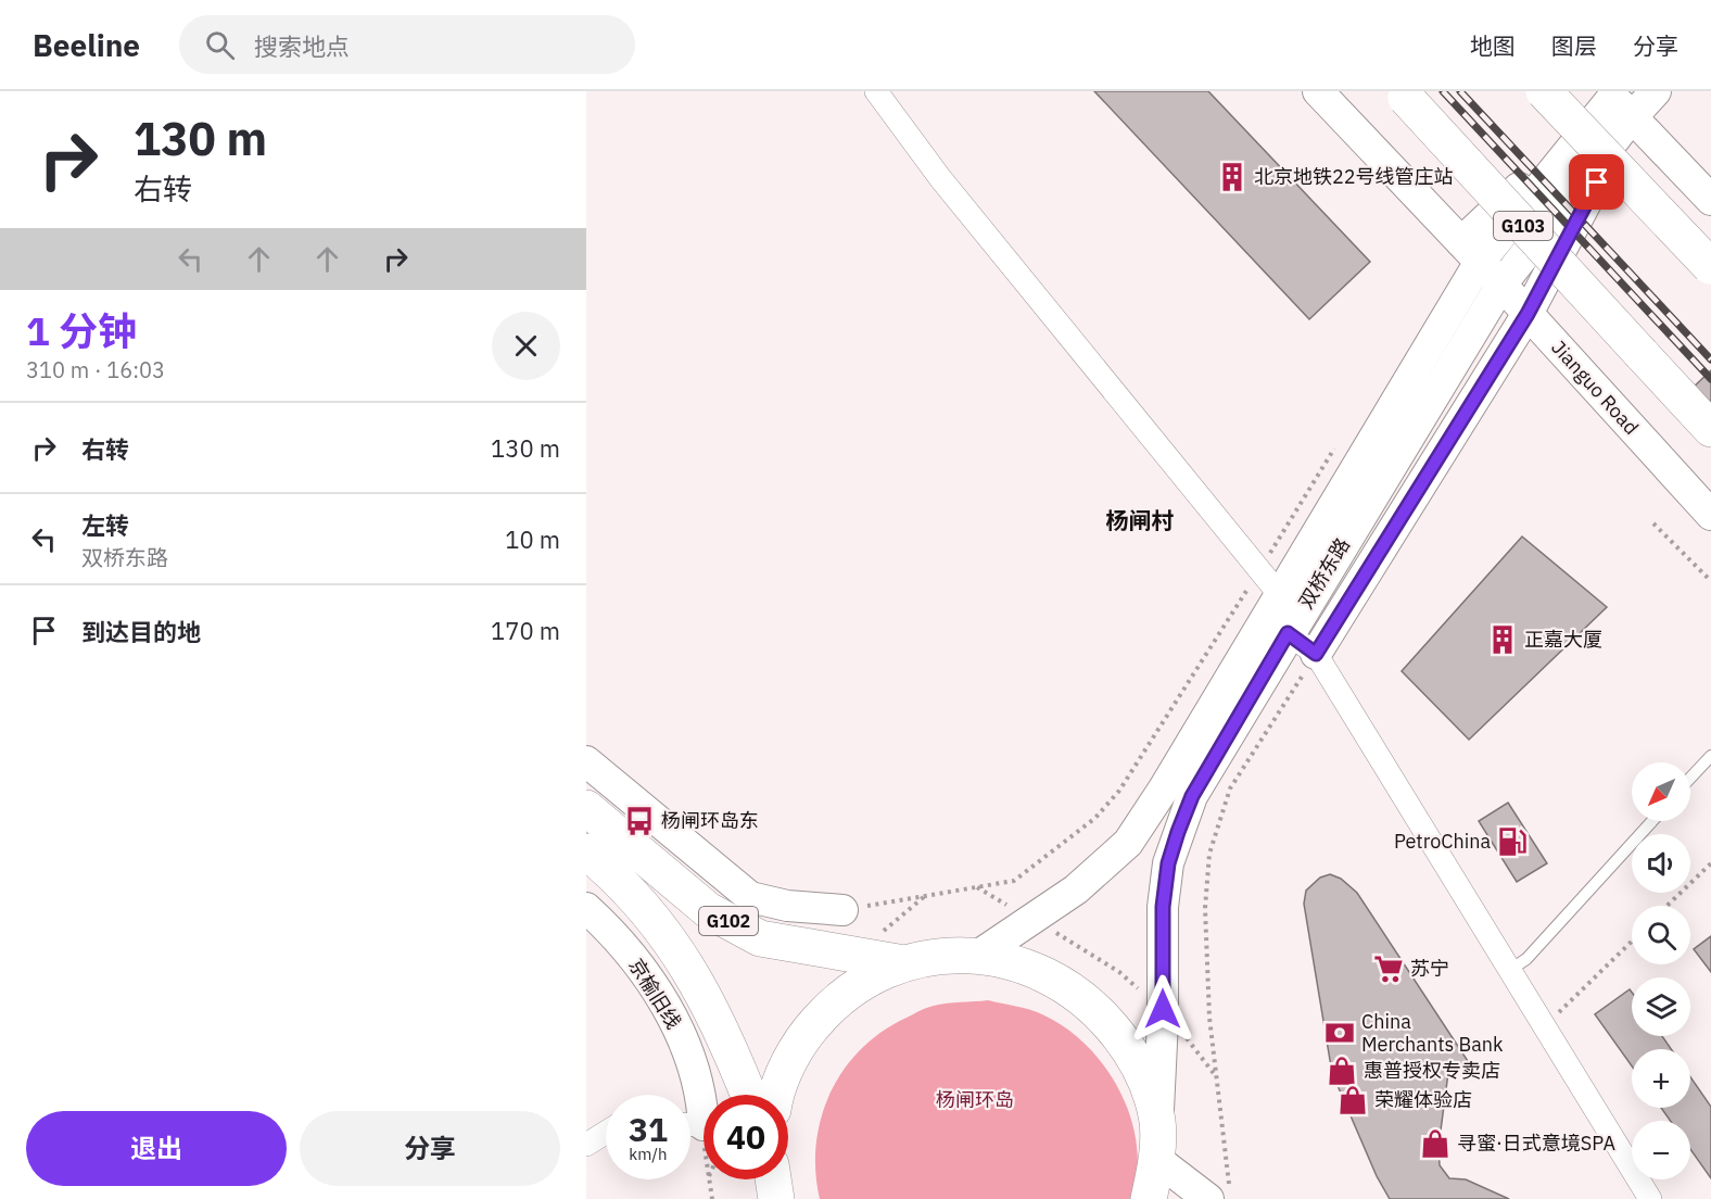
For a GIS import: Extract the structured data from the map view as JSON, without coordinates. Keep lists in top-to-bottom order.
{
  "streets": {
    "highway": ["G103", "G102"],
    "street": ["Jianguo Road", "双桥东路", "京榆旧线"]
  },
  "crossings": [
    ["Jianguo Road", "双桥东路"],
    ["双桥东路", "G102"]
  ],
  "districts": ["杨闸村"],
  "parks": ["杨闸环岛"],
  "places": {
    "building": ["北京地铁22号线管庄站", "正嘉大厦"],
    "bus stop": ["杨闸环岛东"],
    "fuel station": ["PetroChina"],
    "supermarket": ["苏宁"],
    "bank": ["China Merchants Bank"],
    "shop": ["惠普授权专卖店", "荣耀体验店", "寻蜜·日式意境SPA"]
  },
  "north": "bottom left",
  "page": {
    "header": "Beeline",
    "search": "搜索地点",
    "nav": ["地图", "图层", "分享"],
    "turn": ["130 m", "右转"],
    "heading": ["1 分钟", "310 m · 16:03"],
    "list": [
      {
        "name": "右转",
        "value": "130 m"
      },
      {
        "name": "左转",
        "note": "双桥东路",
        "value": "10 m"
      },
      {
        "name": "到达目的地",
        "value": "170 m"
      }
    ],
    "map_buttons": ["+", "−"],
    "speed": "31 km/h",
    "limit": "40",
    "buttons": ["退出", "分享"]
  }
}
